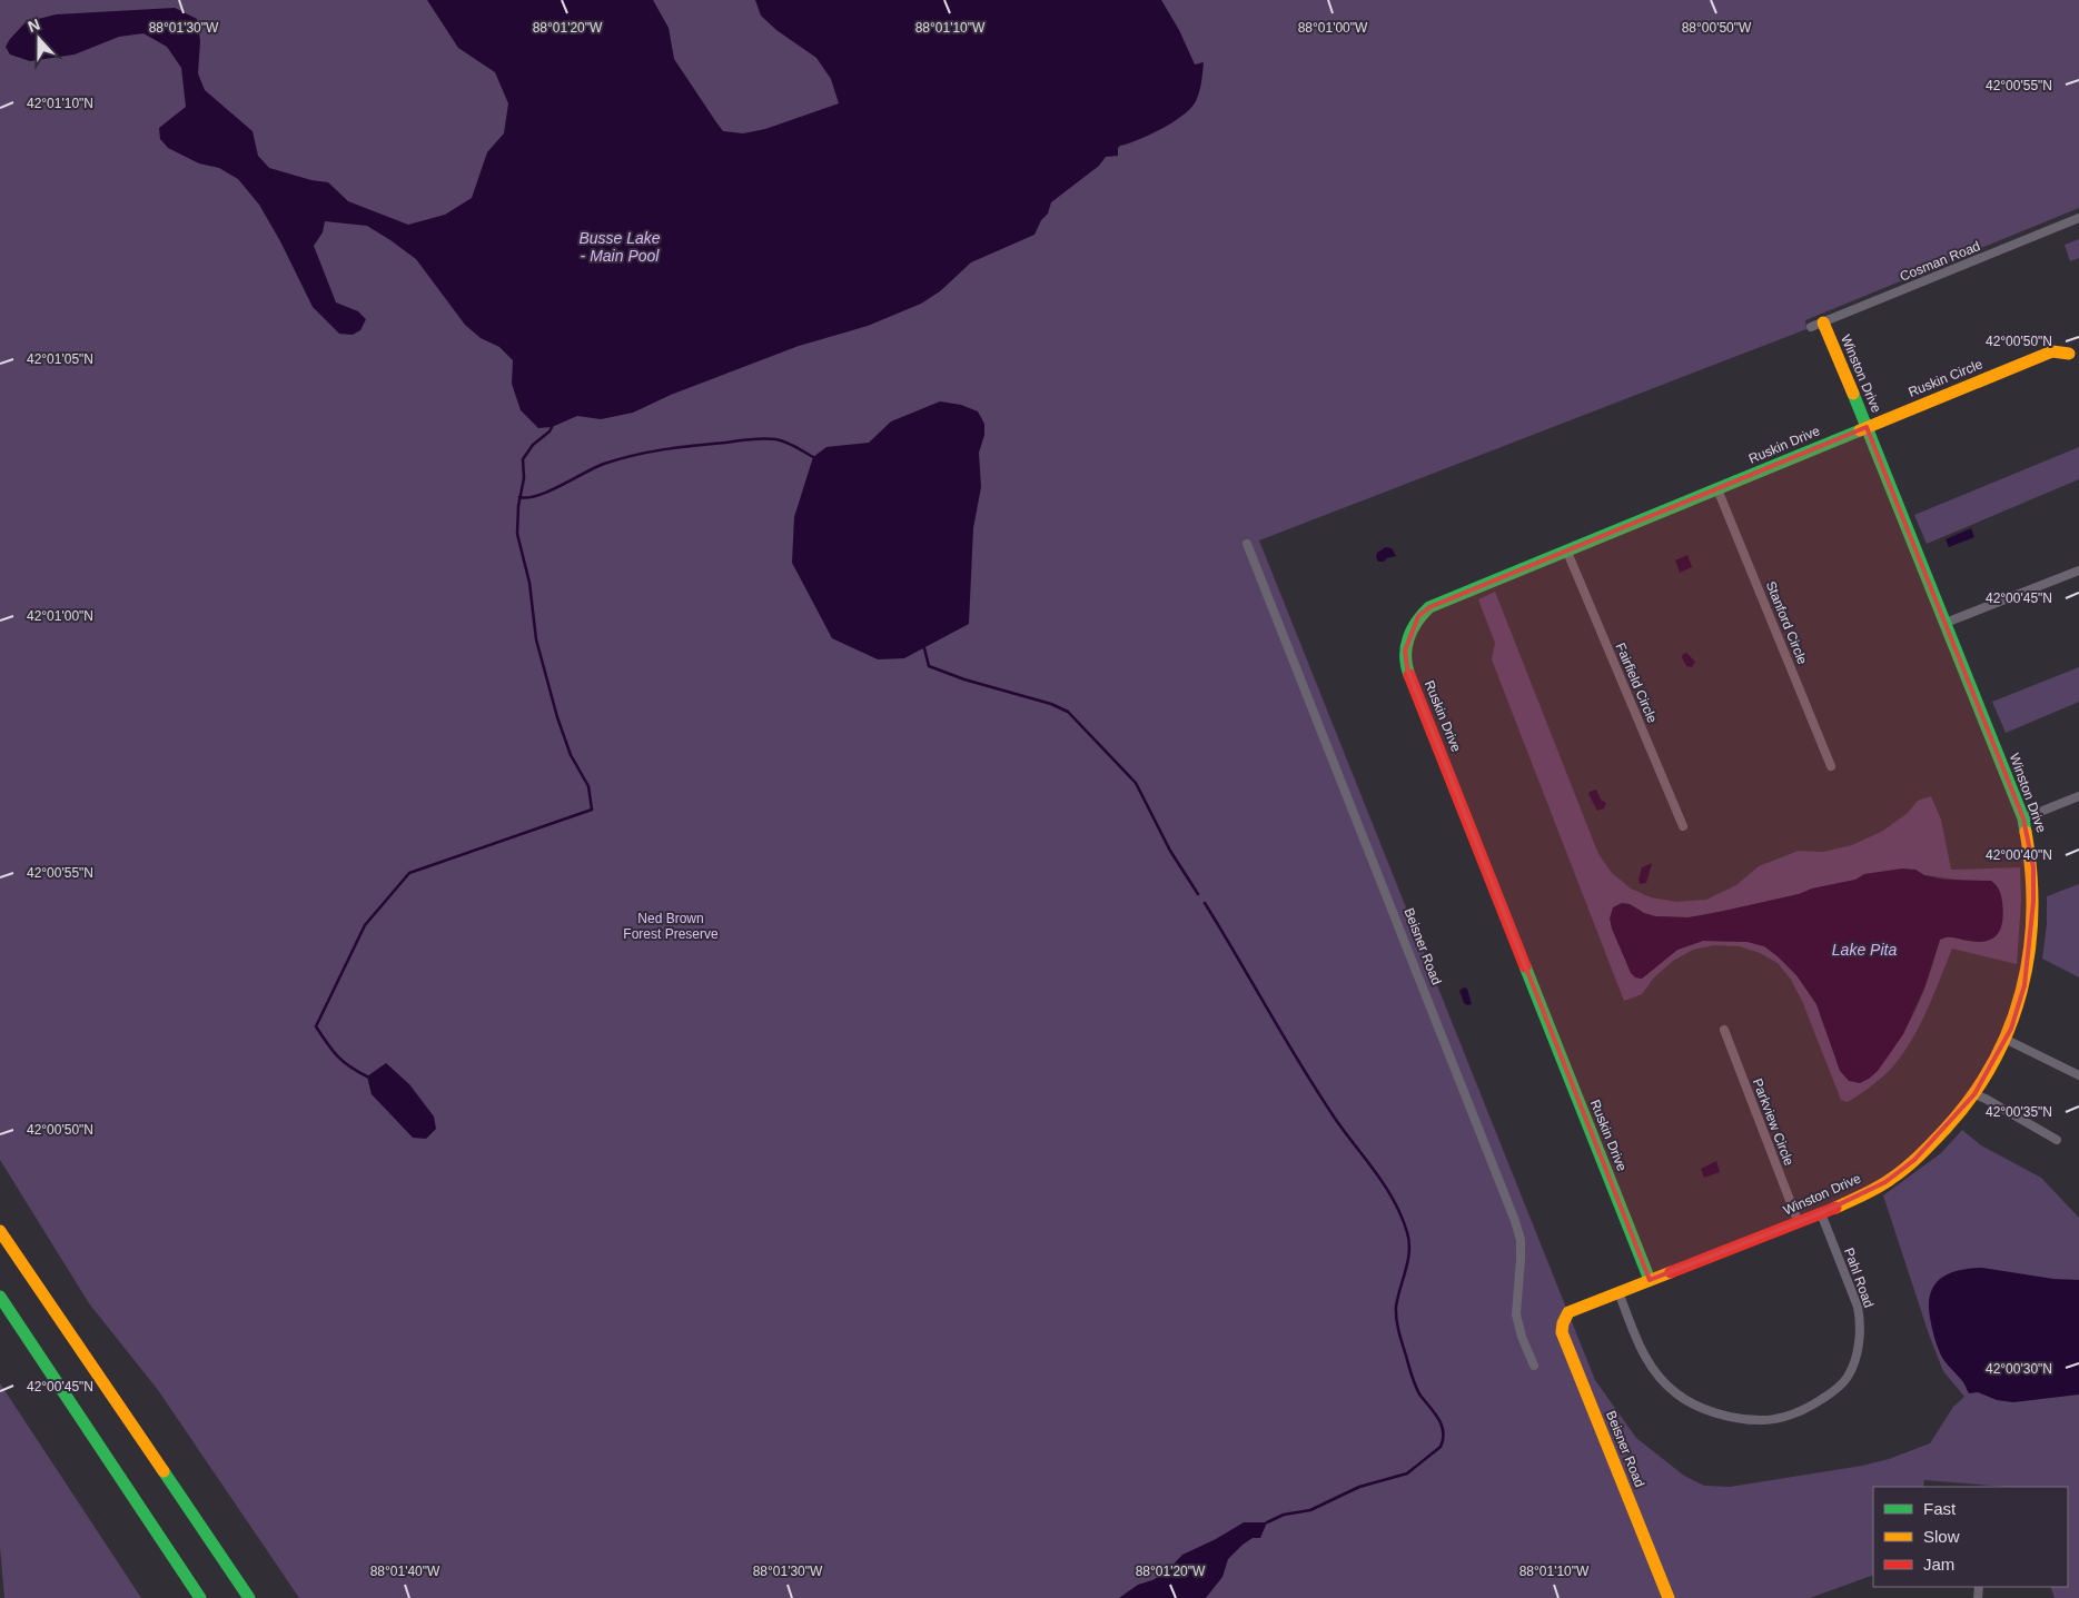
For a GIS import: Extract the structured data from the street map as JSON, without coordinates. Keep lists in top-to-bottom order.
{
  "streets": {
    "main road": [
      "Winston Drive",
      "Ruskin Circle",
      "Ruskin Drive",
      "Beisner Road"
    ],
    "street": [
      "Cosman Road",
      "Stanford Circle",
      "Fairfield Circle",
      "Parkview Circle",
      "Pahl Road"
    ]
  },
  "crossings": [
    ["Cosman Road", "Winston Drive"],
    ["Winston Drive", "Ruskin Circle"],
    ["Winston Drive", "Ruskin Drive"],
    ["Winston Drive", "Beisner Road"],
    ["Winston Drive", "Parkview Circle"],
    ["Winston Drive", "Pahl Road"],
    ["Ruskin Circle", "Ruskin Drive"],
    ["Ruskin Drive", "Stanford Circle"],
    ["Ruskin Drive", "Fairfield Circle"]
  ],
  "water": ["Busse Lake - Main Pool", "Lake Pita"],
  "parks": ["Ned Brown Forest Preserve"],
  "legend": ["Fast", "Slow", "Jam"],
  "north": "top",
  "coordinates": [
    "88°01'30\"W",
    "88°01'20\"W",
    "88°01'10\"W",
    "88°01'00\"W",
    "88°00'50\"W",
    "42°00'55\"N",
    "42°01'10\"N",
    "42°00'50\"N",
    "42°01'05\"N",
    "42°00'45\"N",
    "42°01'00\"N",
    "42°00'40\"N",
    "42°00'35\"N",
    "42°00'30\"N",
    "88°01'40\"W"
  ]
}
